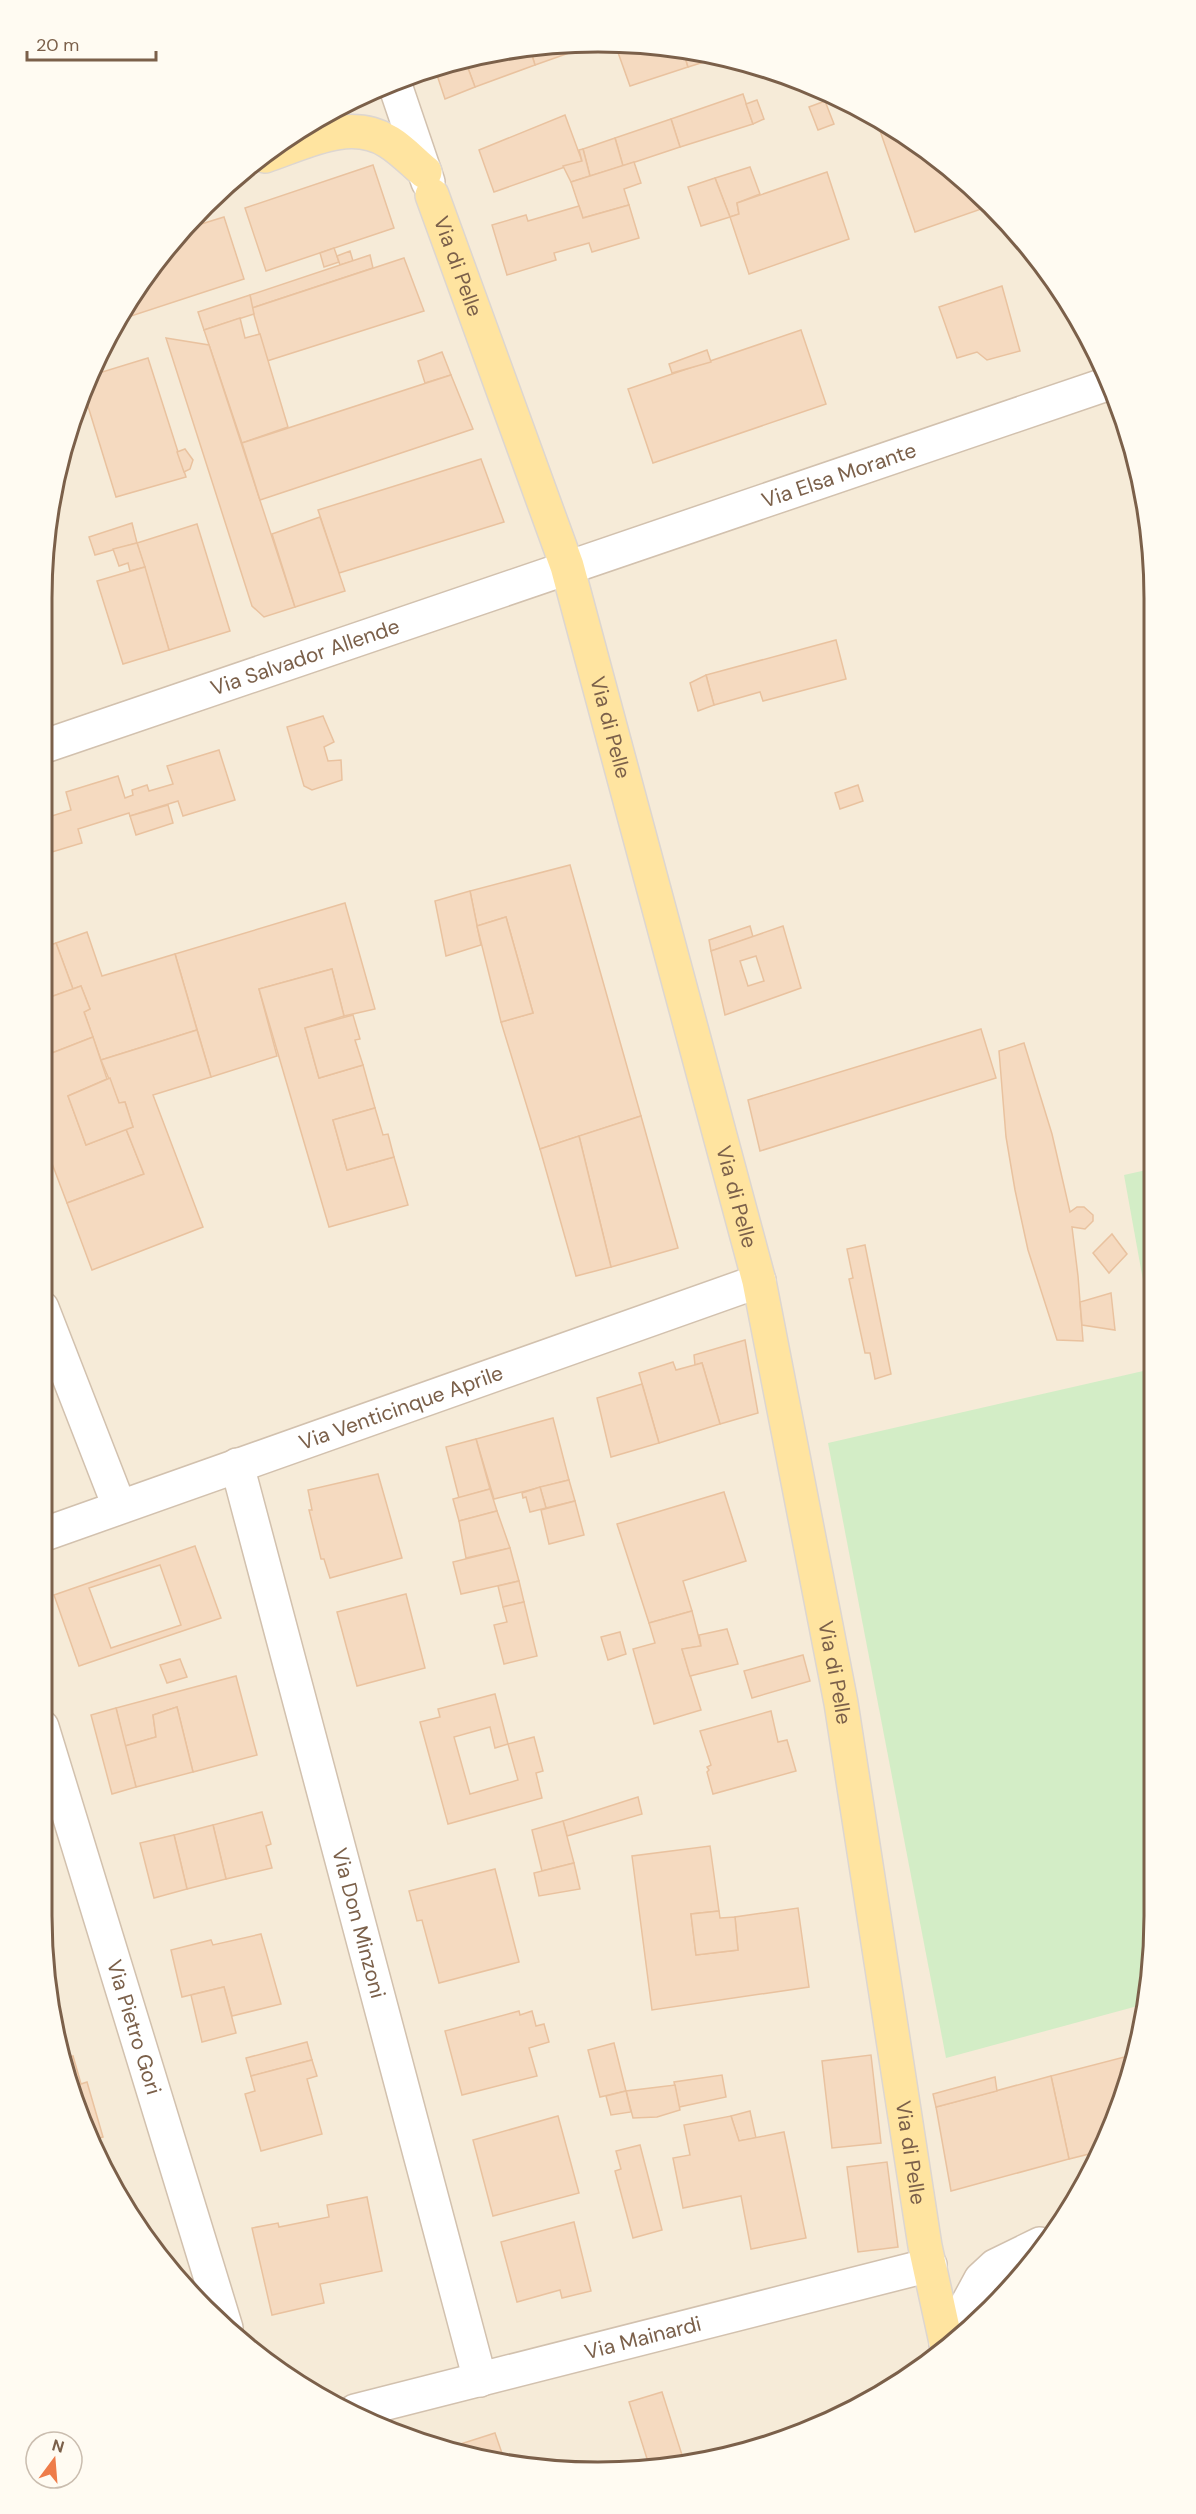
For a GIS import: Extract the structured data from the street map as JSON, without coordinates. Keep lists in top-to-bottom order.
{
  "streets": {
    "main road": ["Via di Pelle"],
    "street": [
      "Via Elsa Morante",
      "Via Salvador Allende",
      "Via Venticinque Aprile",
      "Via Don Minzoni",
      "Via Pietro Gori",
      "Via Mainardi"
    ]
  },
  "crossings": [
    ["Via di Pelle", "Via Elsa Morante"],
    ["Via di Pelle", "Via Salvador Allende"],
    ["Via di Pelle", "Via Venticinque Aprile"],
    ["Via di Pelle", "Via Mainardi"],
    ["Via Elsa Morante", "Via Salvador Allende"],
    ["Via Venticinque Aprile", "Via Don Minzoni"],
    ["Via Don Minzoni", "Via Mainardi"]
  ],
  "scale_bar": "20 m",
  "north": "top"
}
